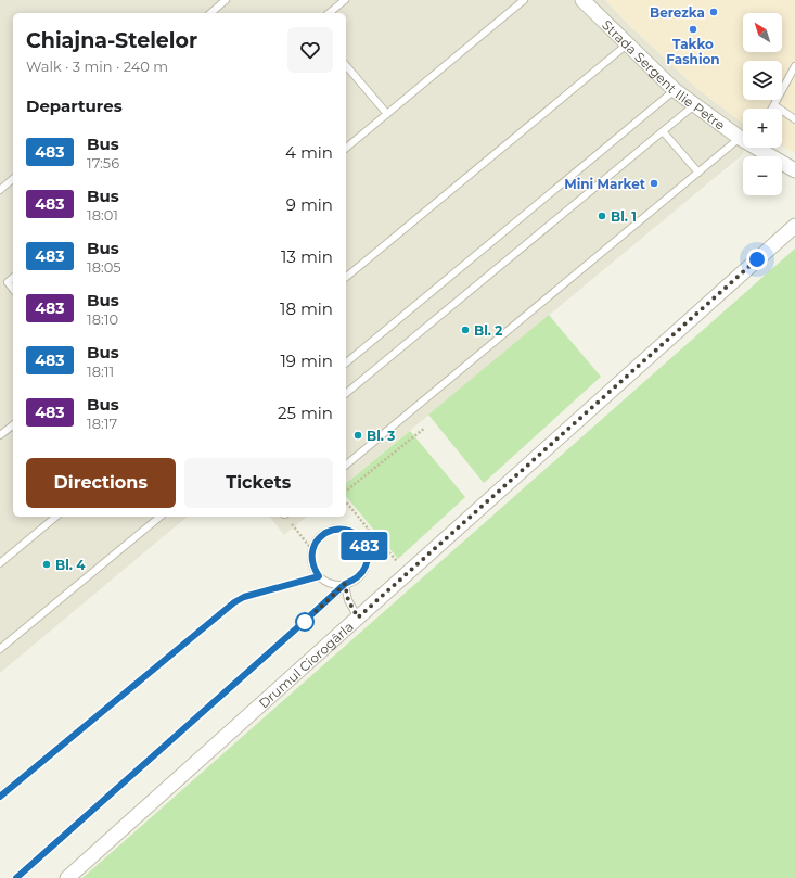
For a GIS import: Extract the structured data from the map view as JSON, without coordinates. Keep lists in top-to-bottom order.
{
  "streets": {
    "street": ["Strada Sergent Ilie Petre", "Drumul Ciorogârla"]
  },
  "places": [
    "Berezka",
    "Takko Fashion",
    "Mini Market",
    "Bl. 1",
    "Bl. 2",
    "Bl. 3",
    "Bl. 4"
  ],
  "lines": ["bus line 483"],
  "north": "top left",
  "page": {
    "on_map": "483",
    "map_buttons": ["+", "−"],
    "heading": [
      ["Chiajna-Stelelor", "Walk · 3 min · 240 m"],
      "Departures"
    ],
    "list": [
      {
        "mark": "483",
        "name": "Bus",
        "note": "17:56",
        "value": "4 min"
      },
      {
        "mark": "483",
        "name": "Bus",
        "note": "18:01",
        "value": "9 min"
      },
      {
        "mark": "483",
        "name": "Bus",
        "note": "18:05",
        "value": "13 min"
      },
      {
        "mark": "483",
        "name": "Bus",
        "note": "18:10",
        "value": "18 min"
      },
      {
        "mark": "483",
        "name": "Bus",
        "note": "18:11",
        "value": "19 min"
      },
      {
        "mark": "483",
        "name": "Bus",
        "note": "18:17",
        "value": "25 min"
      }
    ],
    "buttons": ["Directions", "Tickets"]
  }
}
